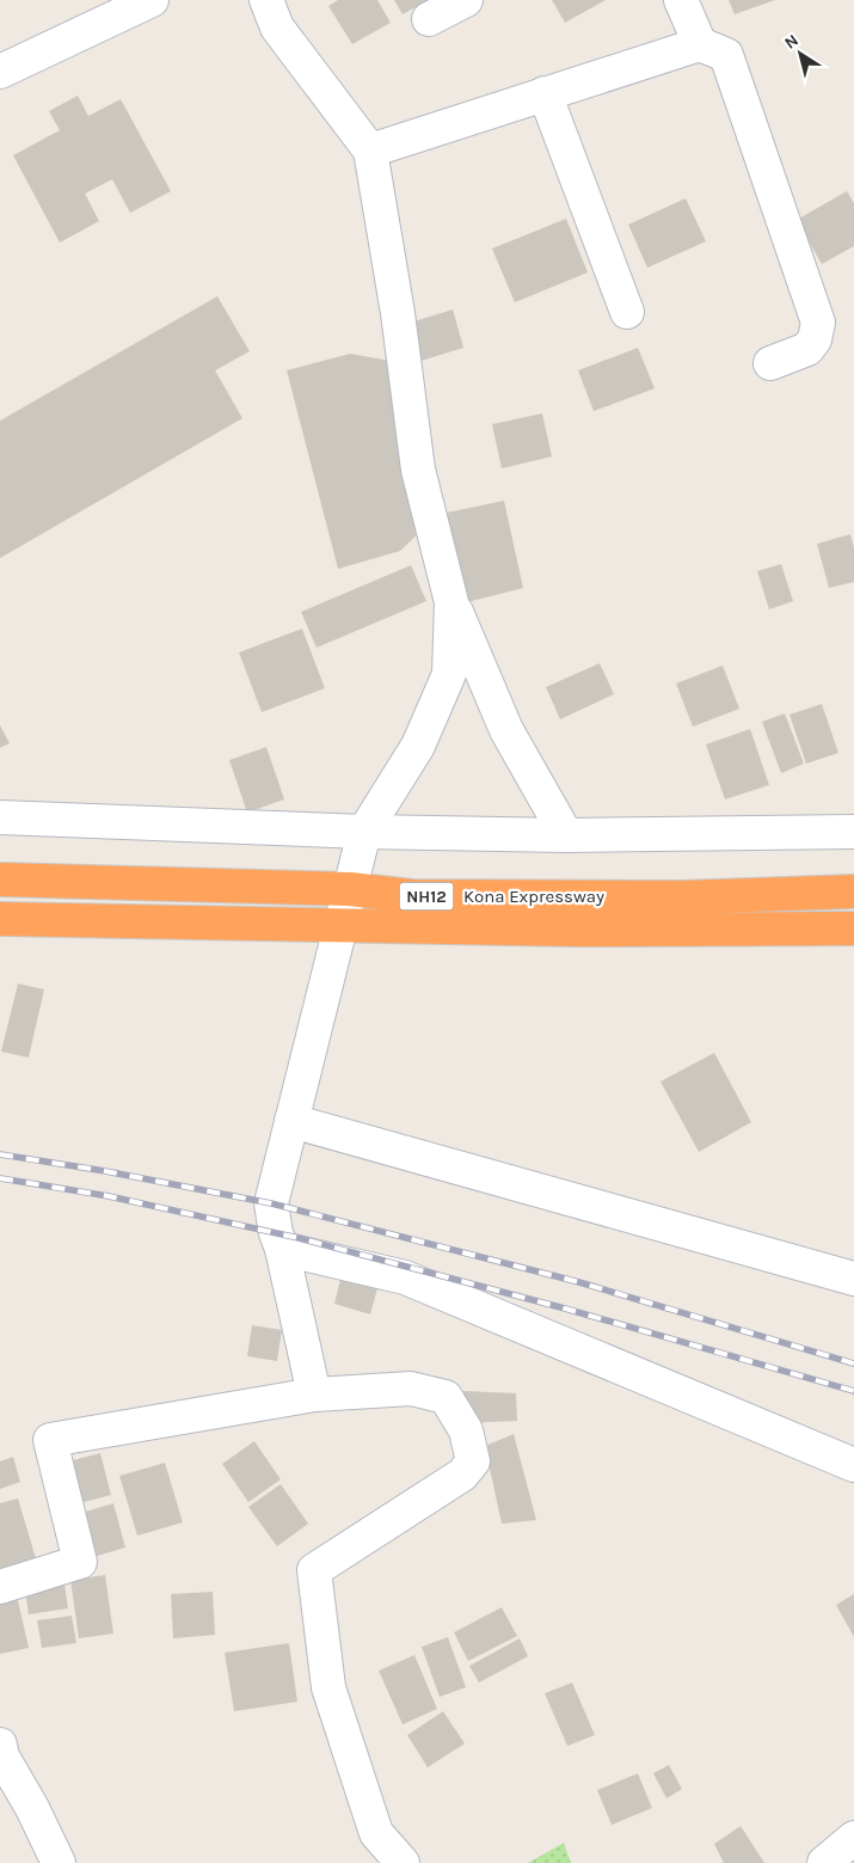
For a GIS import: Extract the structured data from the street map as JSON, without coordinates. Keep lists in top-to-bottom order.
{
  "streets": {
    "highway": ["NH12", "Kona Expressway"]
  },
  "north": "top left"
}
